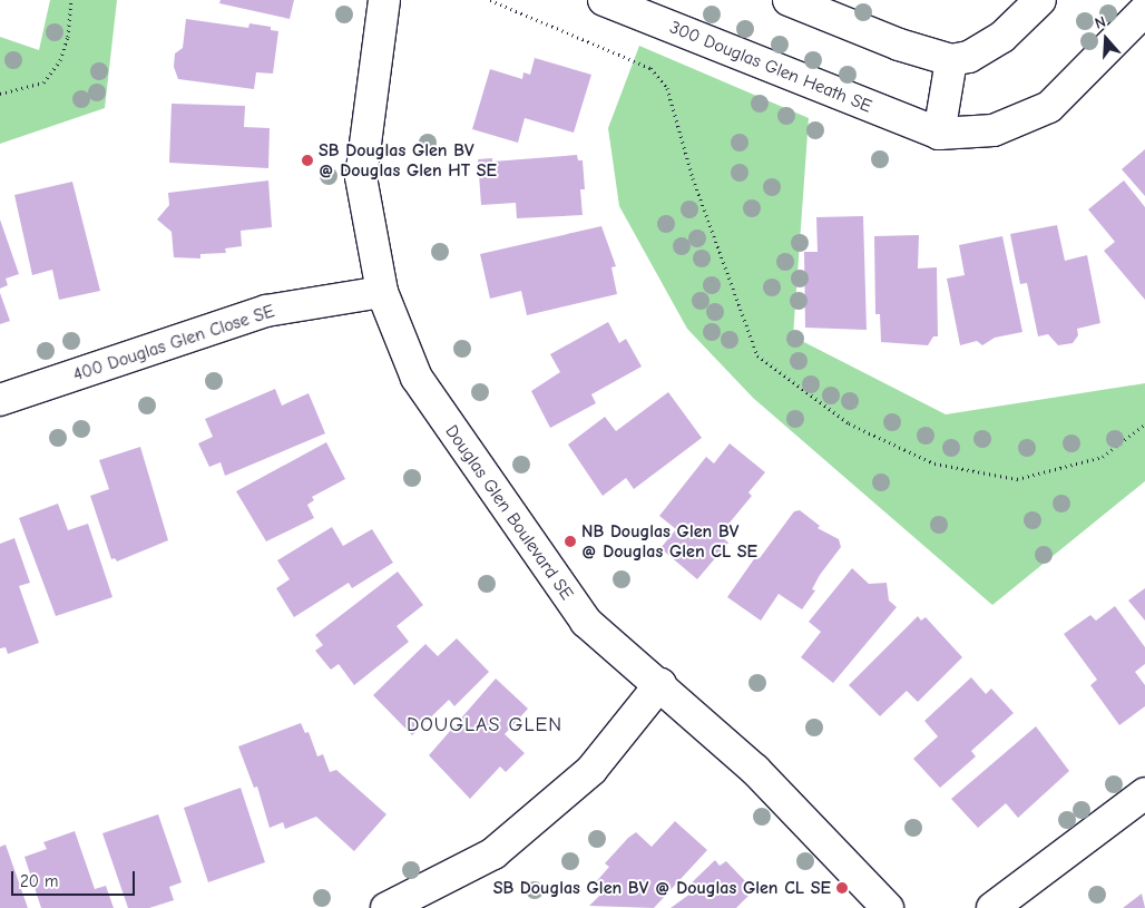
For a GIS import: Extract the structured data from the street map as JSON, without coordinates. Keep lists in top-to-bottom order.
{
  "streets": {
    "street": ["300 Douglas Glen Heath SE", "400 Douglas Glen Close SE", "Douglas Glen Boulevard SE"]
  },
  "crossings": [
    ["400 Douglas Glen Close SE", "Douglas Glen Boulevard SE"]
  ],
  "districts": ["DOUGLAS GLEN"],
  "places": ["SB Douglas Glen BV @ Douglas Glen HT SE", "NB Douglas Glen BV @ Douglas Glen CL SE", "SB Douglas Glen BV @ Douglas Glen CL SE"],
  "scale_bar": "20 m",
  "north": "top"
}
